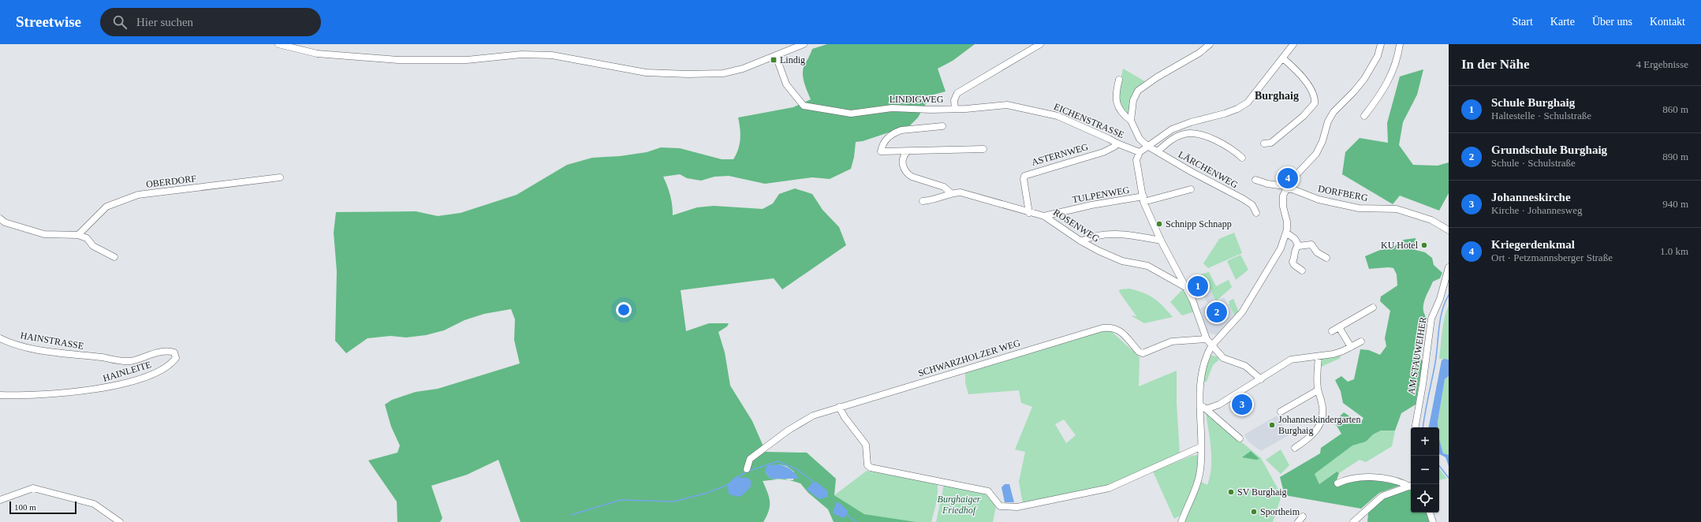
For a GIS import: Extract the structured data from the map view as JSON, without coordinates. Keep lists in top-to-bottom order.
{
  "streets": {
    "street": [
      "LINDIGWEG",
      "EICHENSTRASSE",
      "ASTERNWEG",
      "LÄRCHENWEG",
      "OBERDORF",
      "DORFBERG",
      "TULPENWEG",
      "ROSENWEG",
      "HAINSTRASSE",
      "AM STAUWEIHER",
      "SCHWARZHOLZER WEG",
      "HAINLEITE"
    ]
  },
  "crossings": [
    ["LINDIGWEG", "EICHENSTRASSE"],
    ["EICHENSTRASSE", "ASTERNWEG"],
    ["ASTERNWEG", "ROSENWEG"],
    ["TULPENWEG", "ROSENWEG"],
    ["HAINSTRASSE", "HAINLEITE"]
  ],
  "districts": ["Burghaig"],
  "parks": ["Burghaiger Friedhof"],
  "places": {
    "transit": ["Lindig"],
    "other": [
      "Schnipp Schnapp",
      "KU Hotel",
      "Johanneskindergarten Burghaig",
      "SV Burghaig",
      "Sportheim"
    ]
  },
  "scale_bar": "100 m",
  "page": {
    "header": "Streetwise",
    "search": "Hier suchen",
    "nav": [
      "Start",
      "Karte",
      "Über uns",
      "Kontakt"
    ],
    "heading": ["In der Nähe", "4 Ergebnisse"],
    "list": [
      {
        "mark": "1",
        "name": "Schule Burghaig",
        "note": "Haltestelle · Schulstraße",
        "value": "860 m"
      },
      {
        "mark": "2",
        "name": "Grundschule Burghaig",
        "note": "Schule · Schulstraße",
        "value": "890 m"
      },
      {
        "mark": "3",
        "name": "Johanneskirche",
        "note": "Kirche · Johannesweg",
        "value": "940 m"
      },
      {
        "mark": "4",
        "name": "Kriegerdenkmal",
        "note": "Ort · Petzmannsberger Straße",
        "value": "1.0 km"
      }
    ],
    "pins": [
      "4",
      "1",
      "2",
      "3"
    ],
    "map_buttons": ["+", "−"],
    "scale": "100 m"
  }
}
